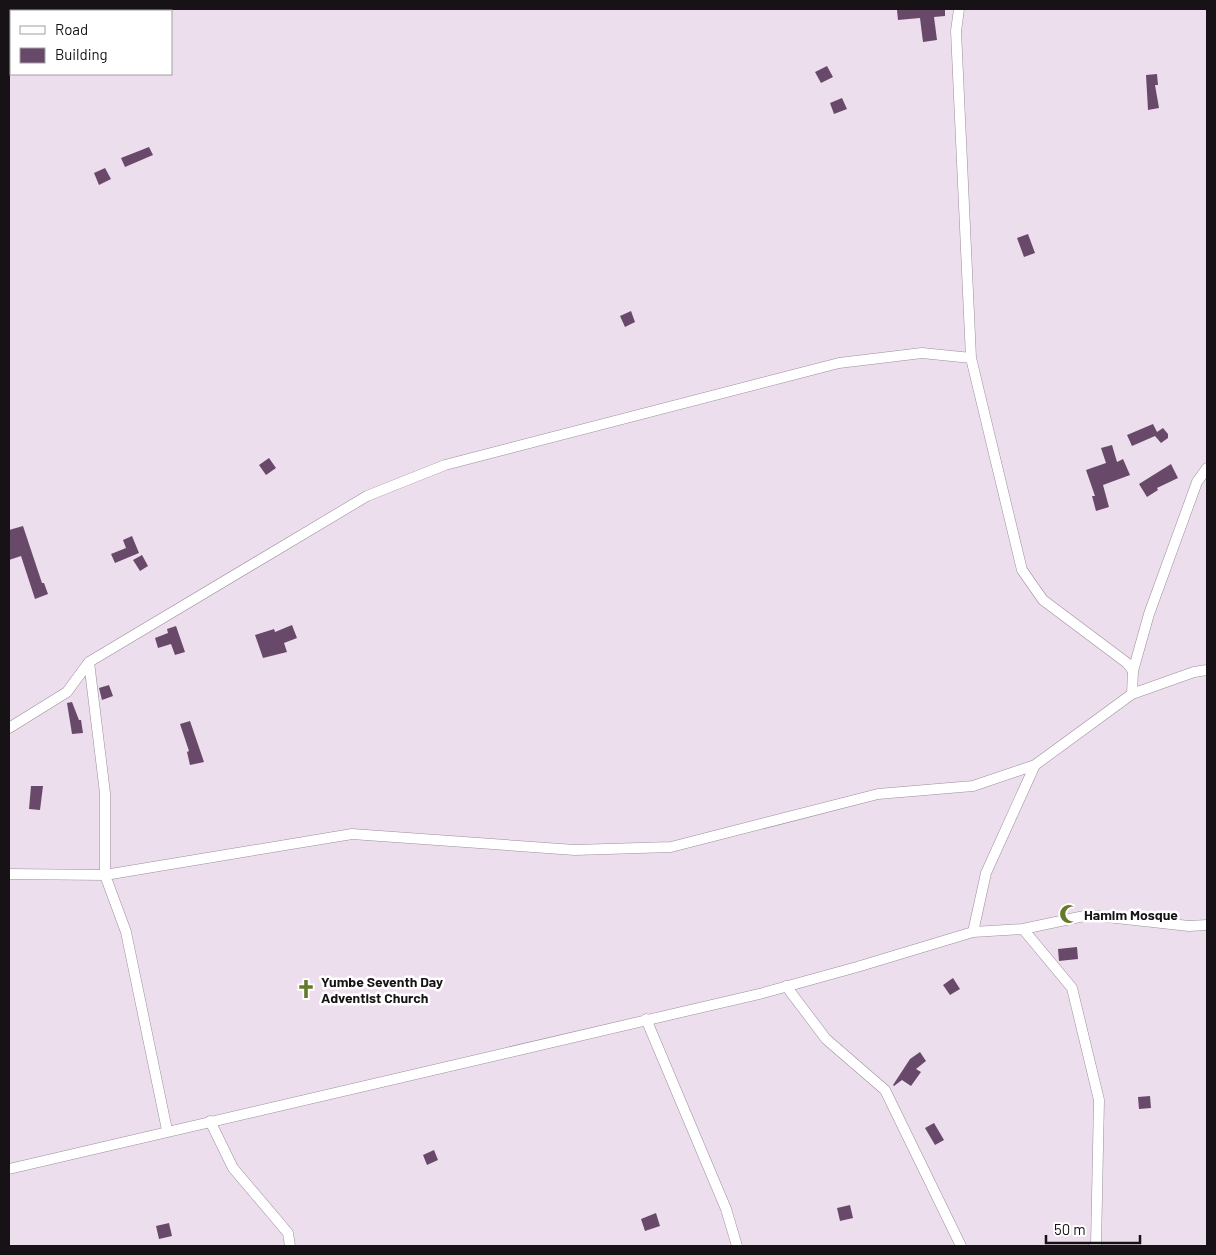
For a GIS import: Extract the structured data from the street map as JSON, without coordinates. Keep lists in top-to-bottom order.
{
  "places": {
    "mosque": ["Hamim Mosque"],
    "church": ["Yumbe Seventh Day Adventist Church"]
  },
  "legend": ["Road", "Building"],
  "scale_bar": "50 m"
}
